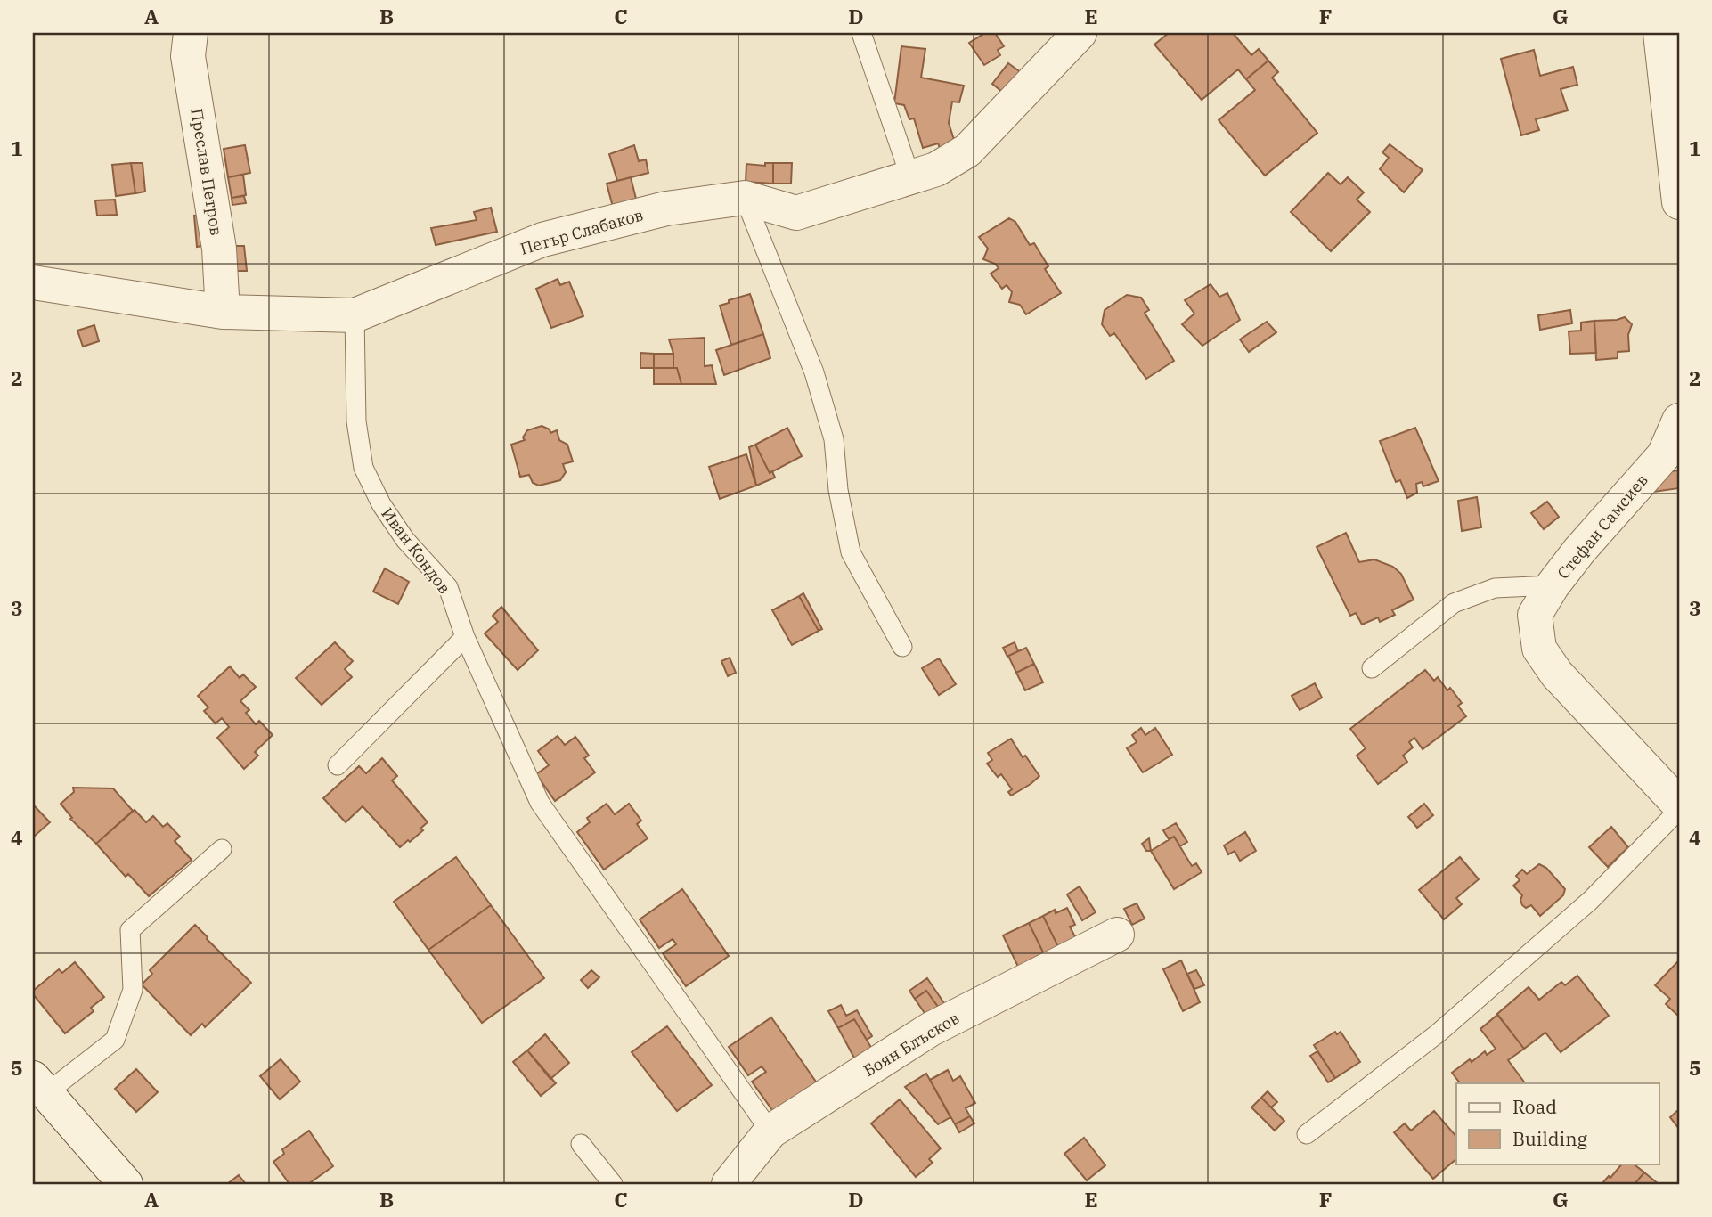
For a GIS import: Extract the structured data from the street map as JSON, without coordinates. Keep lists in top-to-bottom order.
{
  "streets": {
    "street": [
      "Преслав Петров",
      "Петър Слабаков",
      "Стефан Самсиев",
      "Боян Блъсков"
    ],
    "lane": ["Иван Кондов"]
  },
  "crossings": [
    ["Преслав Петров", "Петър Слабаков"],
    ["Петър Слабаков", "Иван Кондов"],
    ["Иван Кондов", "Боян Блъсков"]
  ],
  "legend": ["Road", "Building"],
  "grid": {
    "columns": [
      "A",
      "B",
      "C",
      "D",
      "E",
      "F",
      "G"
    ],
    "rows": [
      "1",
      "2",
      "3",
      "4",
      "5"
    ]
  }
}
